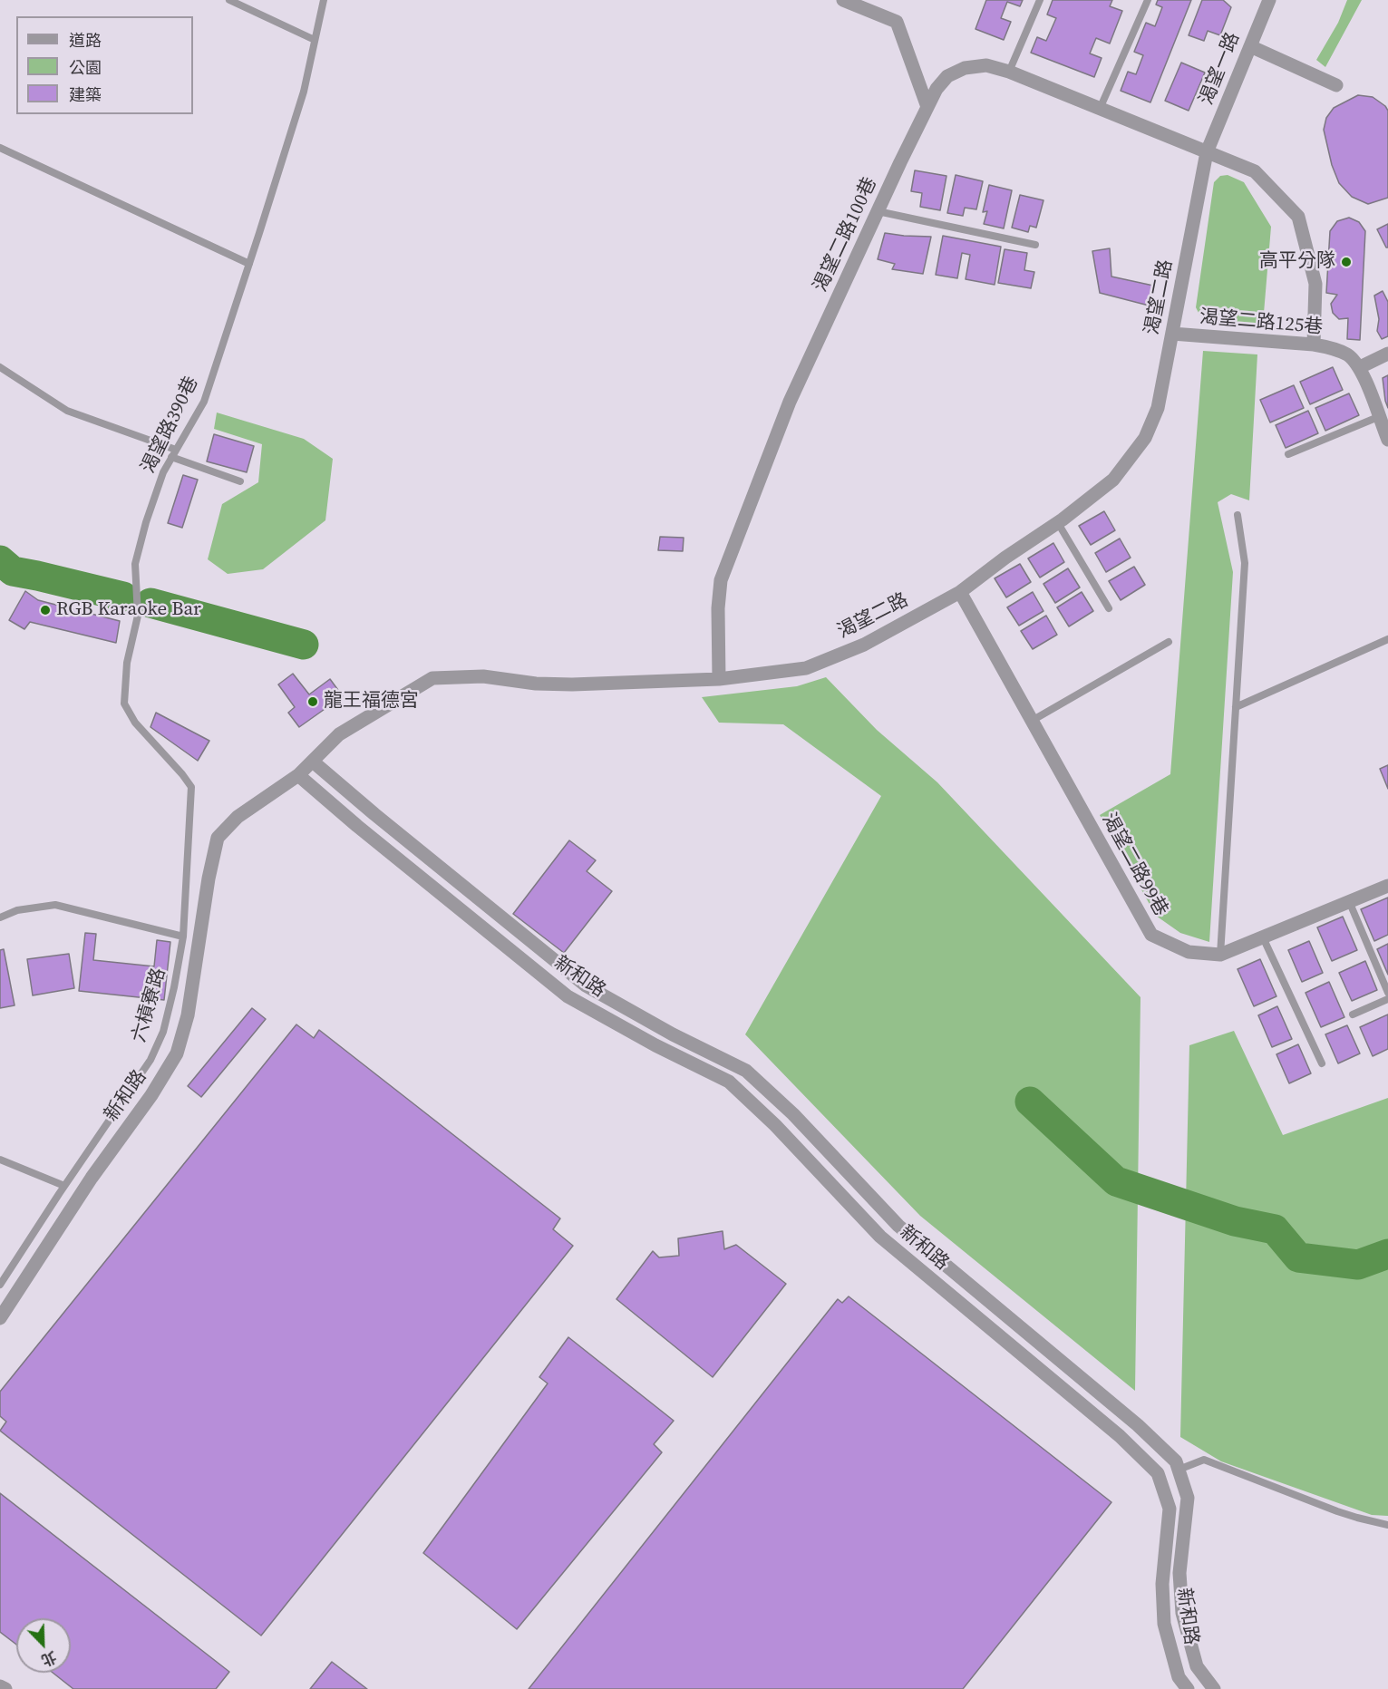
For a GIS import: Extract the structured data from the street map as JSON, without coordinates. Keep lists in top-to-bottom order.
{
  "streets": {
    "street": [
      "渴望一路",
      "渴望二路100巷",
      "渴望二路",
      "渴望二路125巷",
      "渴望二路99巷",
      "新和路"
    ],
    "lane": ["渴望路390巷", "六槓寮路"]
  },
  "crossings": [
    ["渴望一路", "渴望二路100巷"],
    ["渴望一路", "渴望二路"],
    ["渴望二路100巷", "渴望二路"],
    ["渴望二路100巷", "渴望二路125巷"],
    ["渴望二路", "渴望二路125巷"],
    ["渴望二路", "渴望二路99巷"],
    ["渴望二路", "新和路"],
    ["渴望路390巷", "六槓寮路"]
  ],
  "places": ["高平分隊", "RGB Karaoke Bar", "龍王福德宮"],
  "legend": ["道路", "公園", "建築"],
  "north": "bottom right"
}
